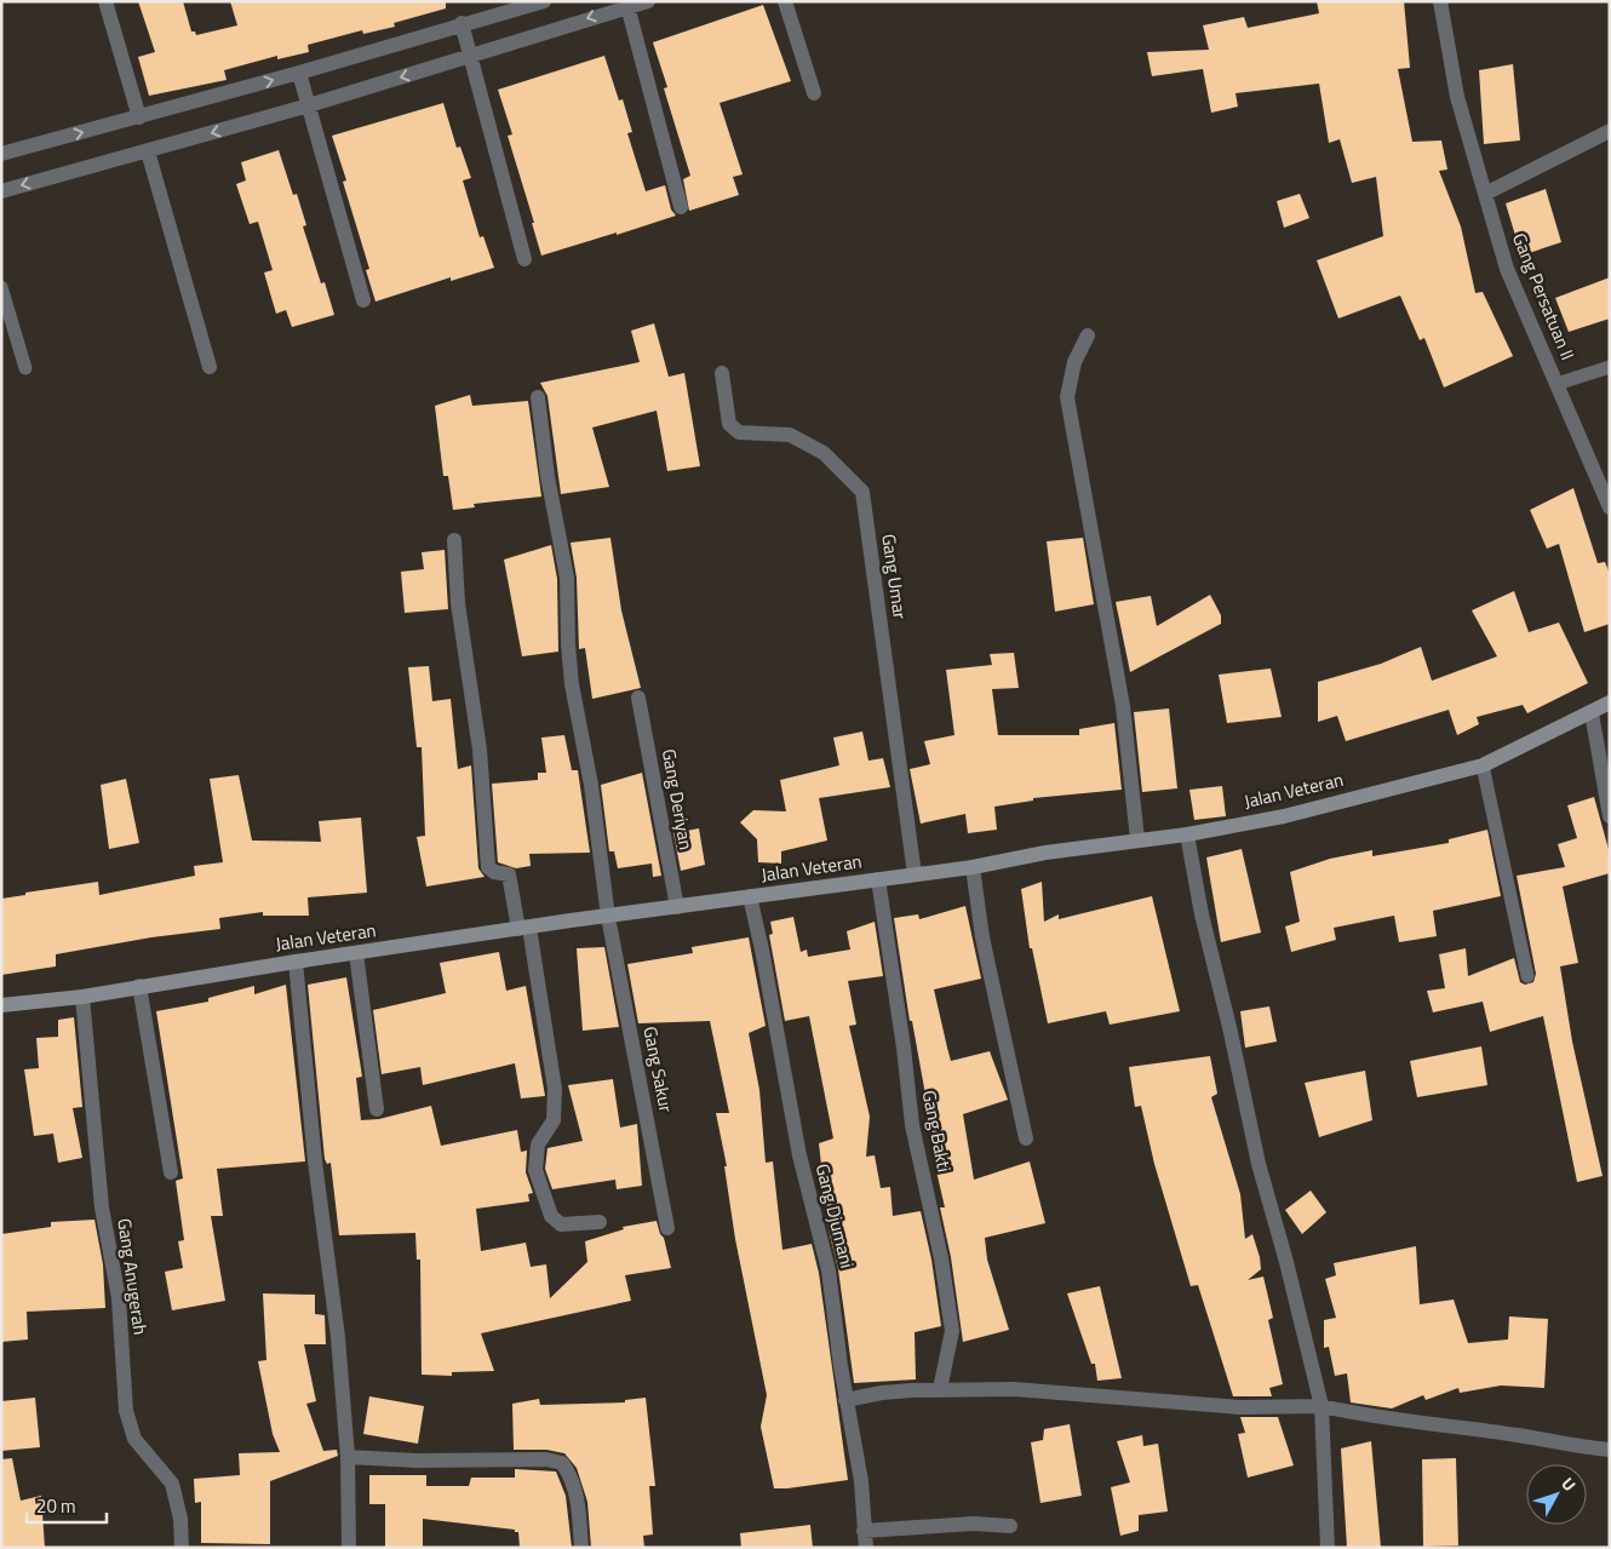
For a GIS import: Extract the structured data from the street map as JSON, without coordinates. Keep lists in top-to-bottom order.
{
  "streets": {
    "street": [
      "Gang Persatuan II",
      "Gang Umar",
      "Jalan Veteran",
      "Gang Deriyan",
      "Gang Sakur",
      "Gang Bakti",
      "Gang Djumani",
      "Gang Anugerah"
    ]
  },
  "crossings": [
    ["Gang Umar", "Jalan Veteran"],
    ["Jalan Veteran", "Gang Deriyan"],
    ["Jalan Veteran", "Gang Sakur"],
    ["Jalan Veteran", "Gang Bakti"],
    ["Jalan Veteran", "Gang Djumani"],
    ["Jalan Veteran", "Gang Anugerah"]
  ],
  "scale_bar": "20 m",
  "north": "top right"
}
